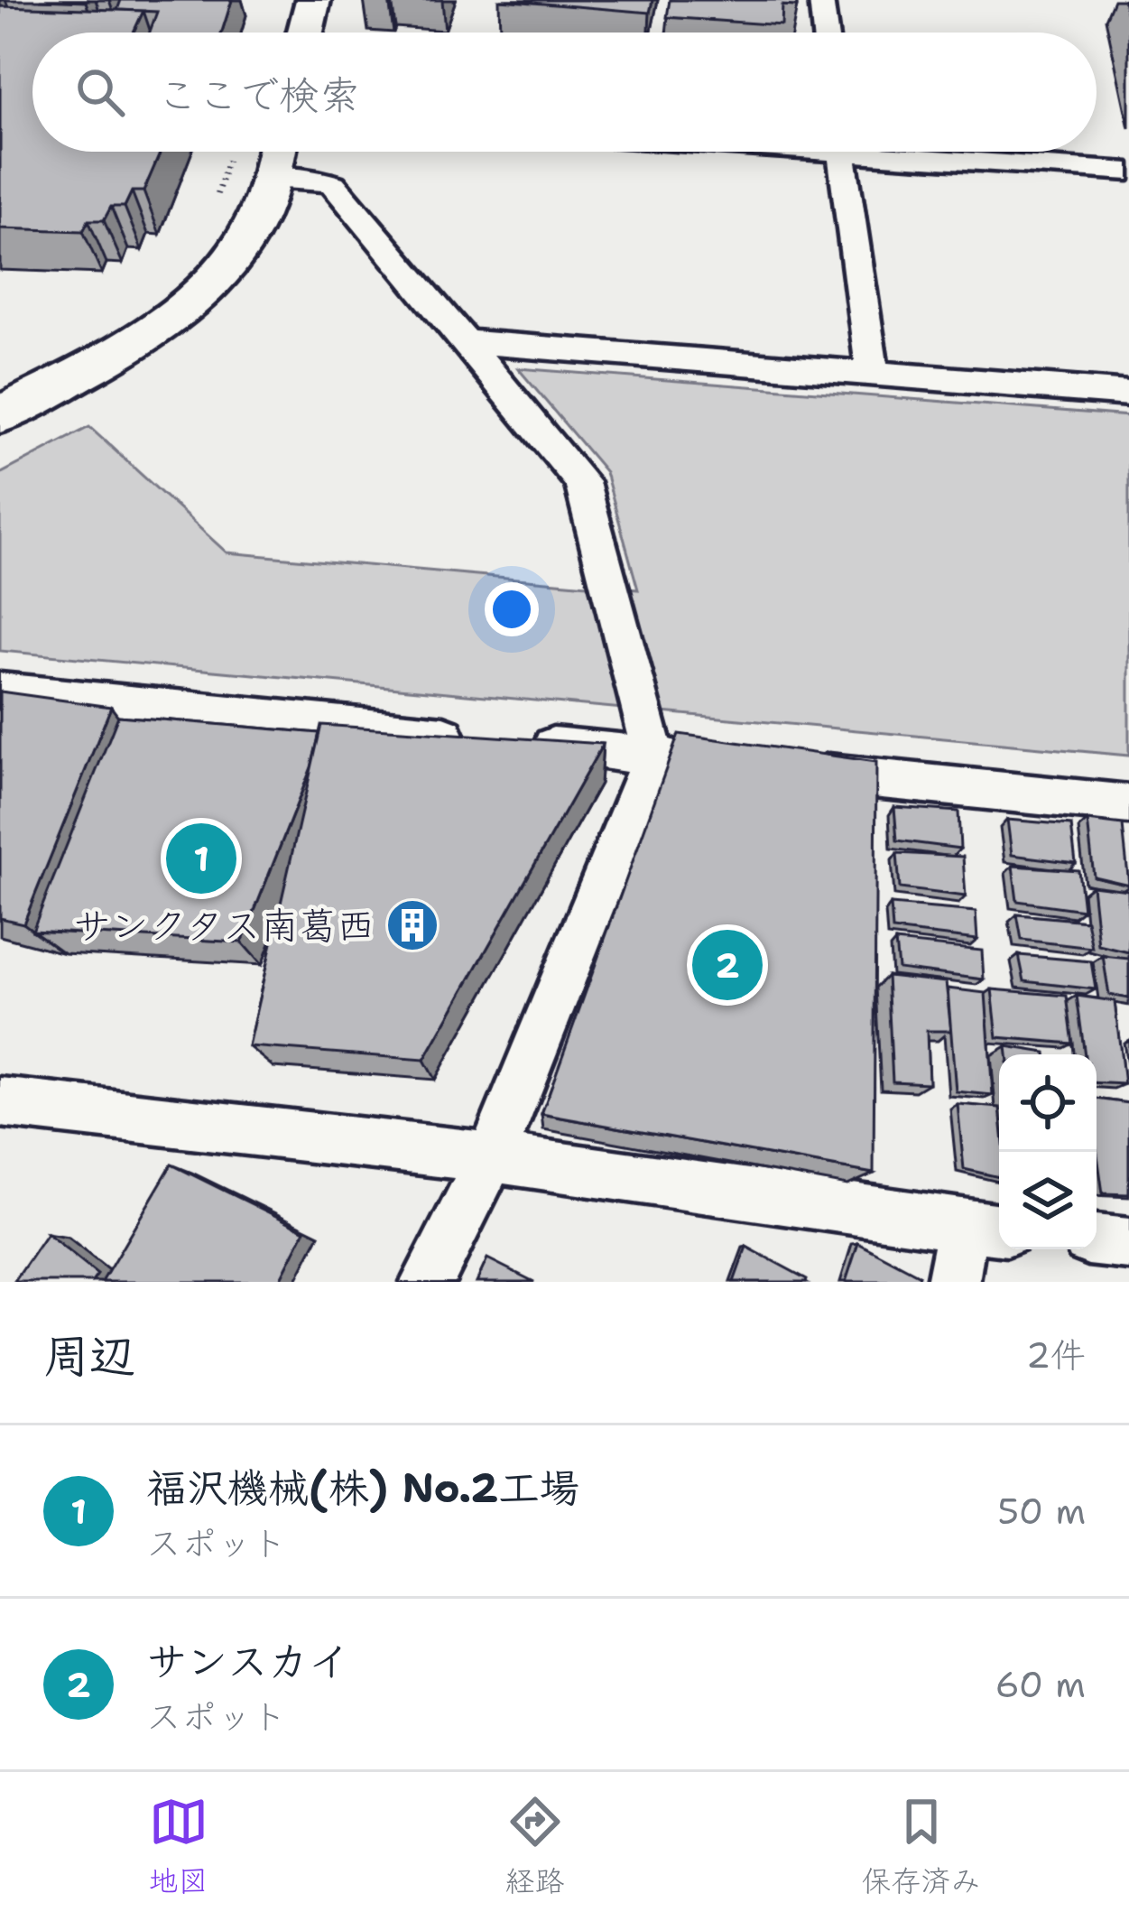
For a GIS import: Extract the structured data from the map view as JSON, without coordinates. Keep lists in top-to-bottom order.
{
  "places": {
    "building": ["サンクタス南葛西"]
  },
  "page": {
    "search": "ここで検索",
    "pins": ["1", "2"],
    "heading": ["周辺", "2件"],
    "list": [
      {
        "mark": "1",
        "name": "福沢機械(株) No.2工場",
        "note": "スポット",
        "value": "50 m"
      },
      {
        "mark": "2",
        "name": "サンスカイ",
        "note": "スポット",
        "value": "60 m"
      }
    ],
    "nav": ["地図", "経路", "保存済み"]
  }
}
